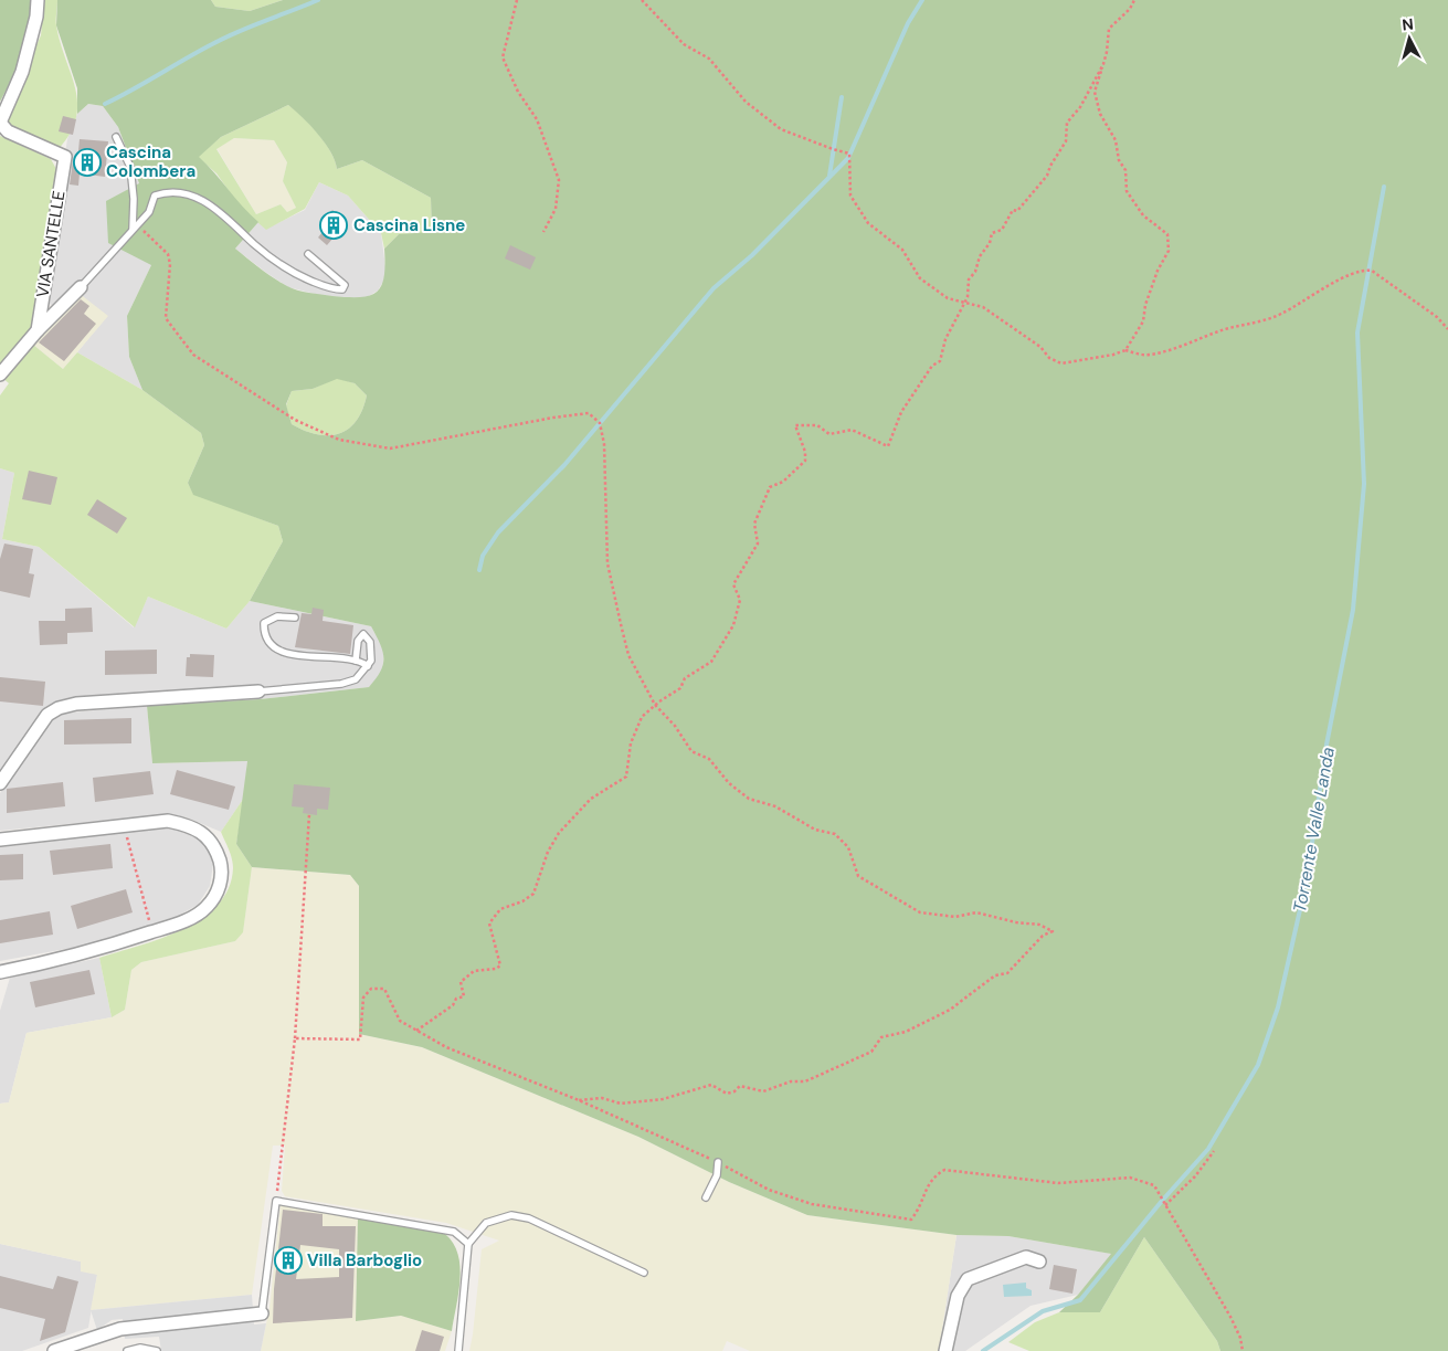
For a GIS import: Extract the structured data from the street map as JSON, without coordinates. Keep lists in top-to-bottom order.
{
  "streets": {
    "street": ["VIA SANTELLE"]
  },
  "water": ["Torrente Valle Landa"],
  "places": {
    "building": ["Cascina Colombera", "Cascina Lisne", "Villa Barboglio"]
  },
  "north": "top"
}
